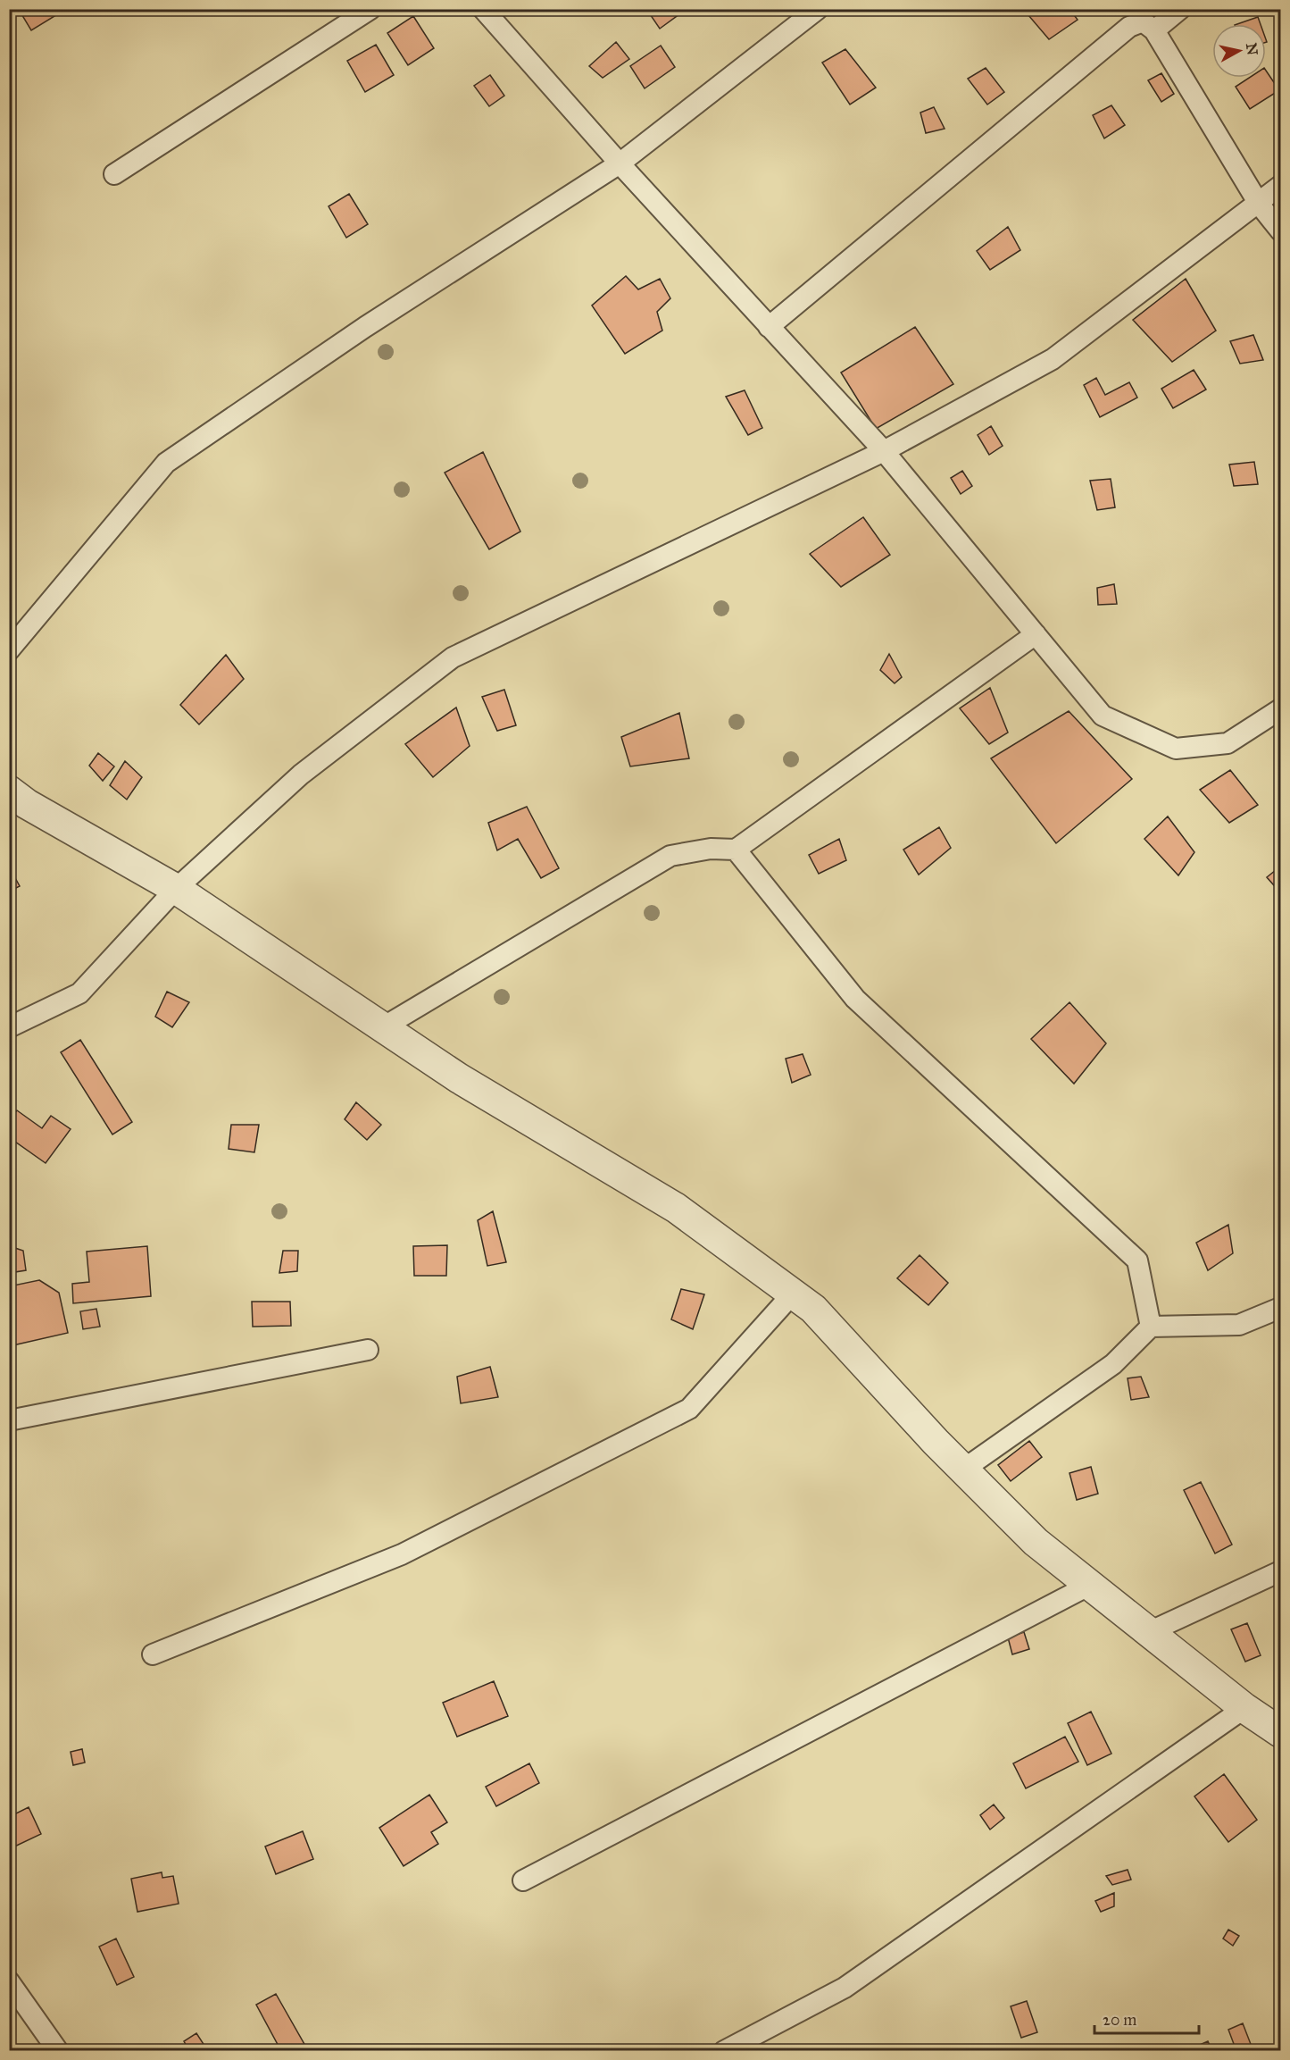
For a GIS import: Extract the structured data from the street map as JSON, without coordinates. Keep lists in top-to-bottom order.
{
  "scale_bar": "20 m",
  "north": "right"
}
